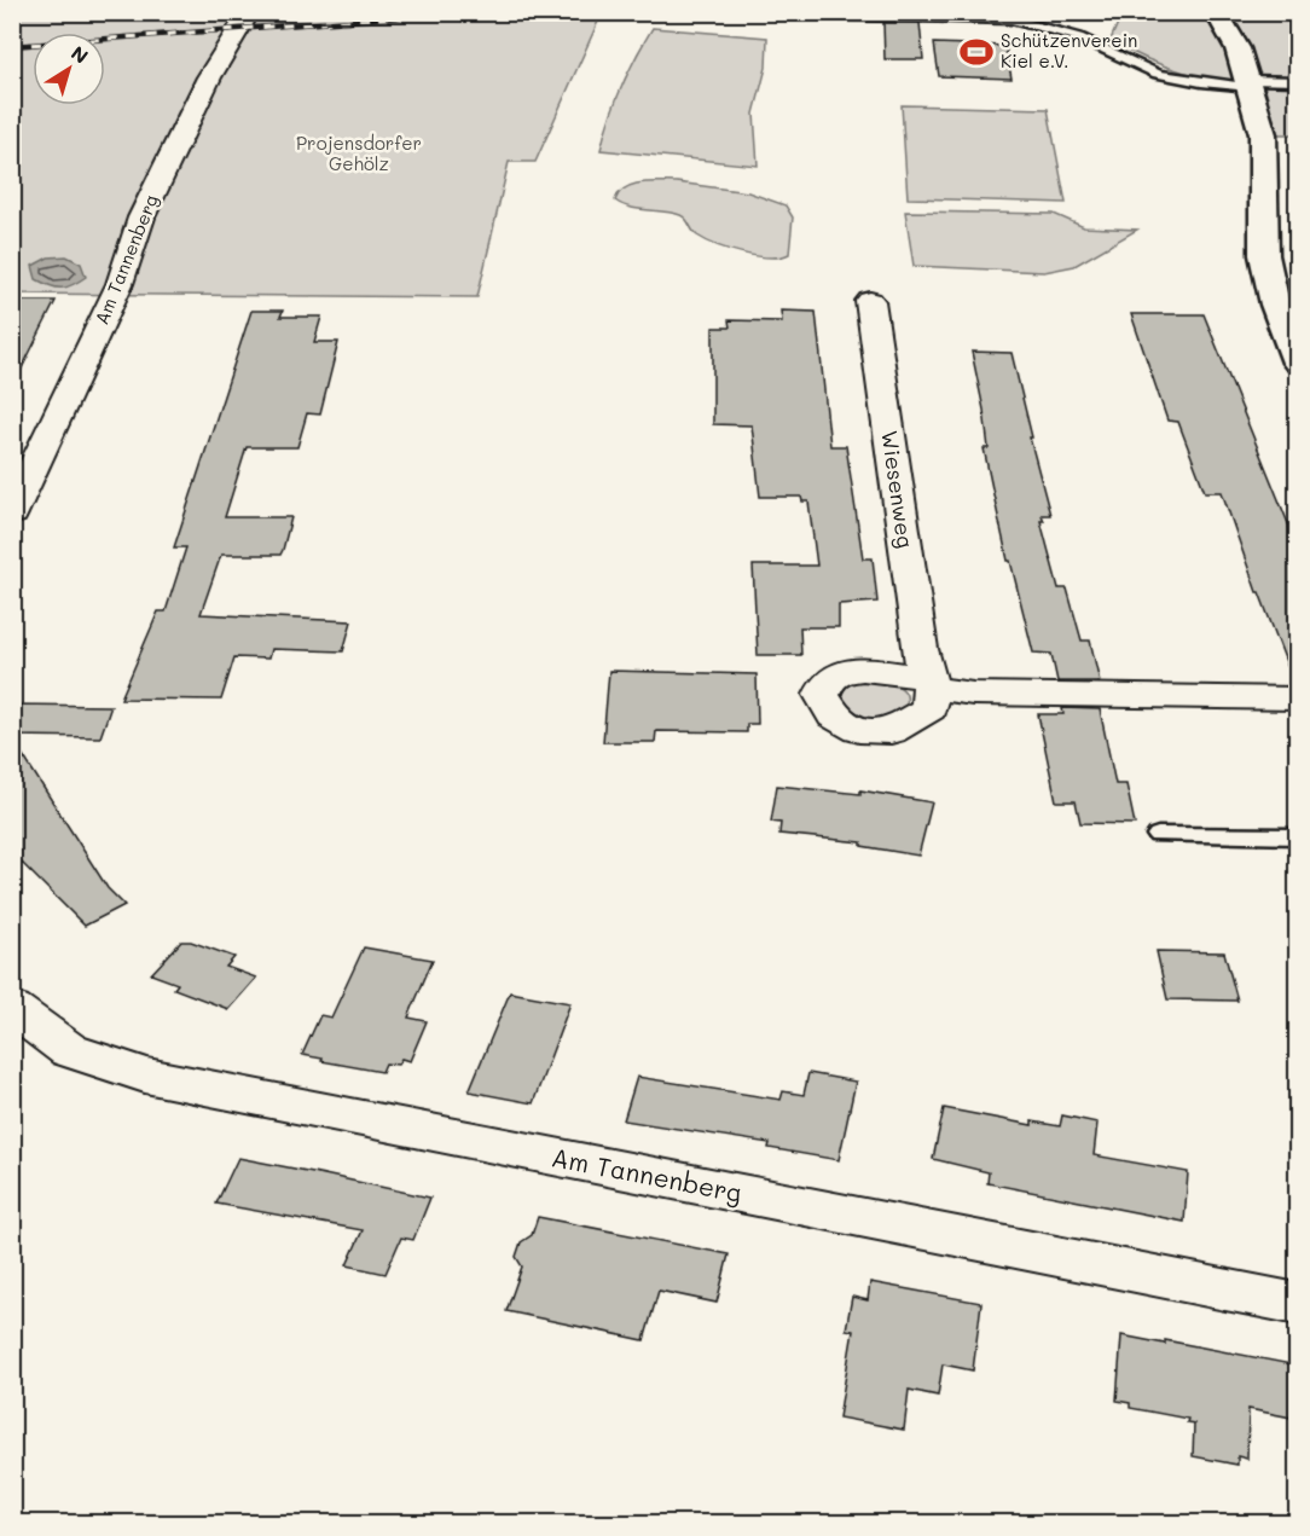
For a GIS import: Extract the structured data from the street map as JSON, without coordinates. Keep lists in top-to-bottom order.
{
  "streets": {
    "street": ["Am Tannenberg", "Wiesenweg"]
  },
  "parks": ["Projensdorfer Gehölz"],
  "places": {
    "sports": ["Schützenverein Kiel e.V."]
  },
  "north": "top right"
}
